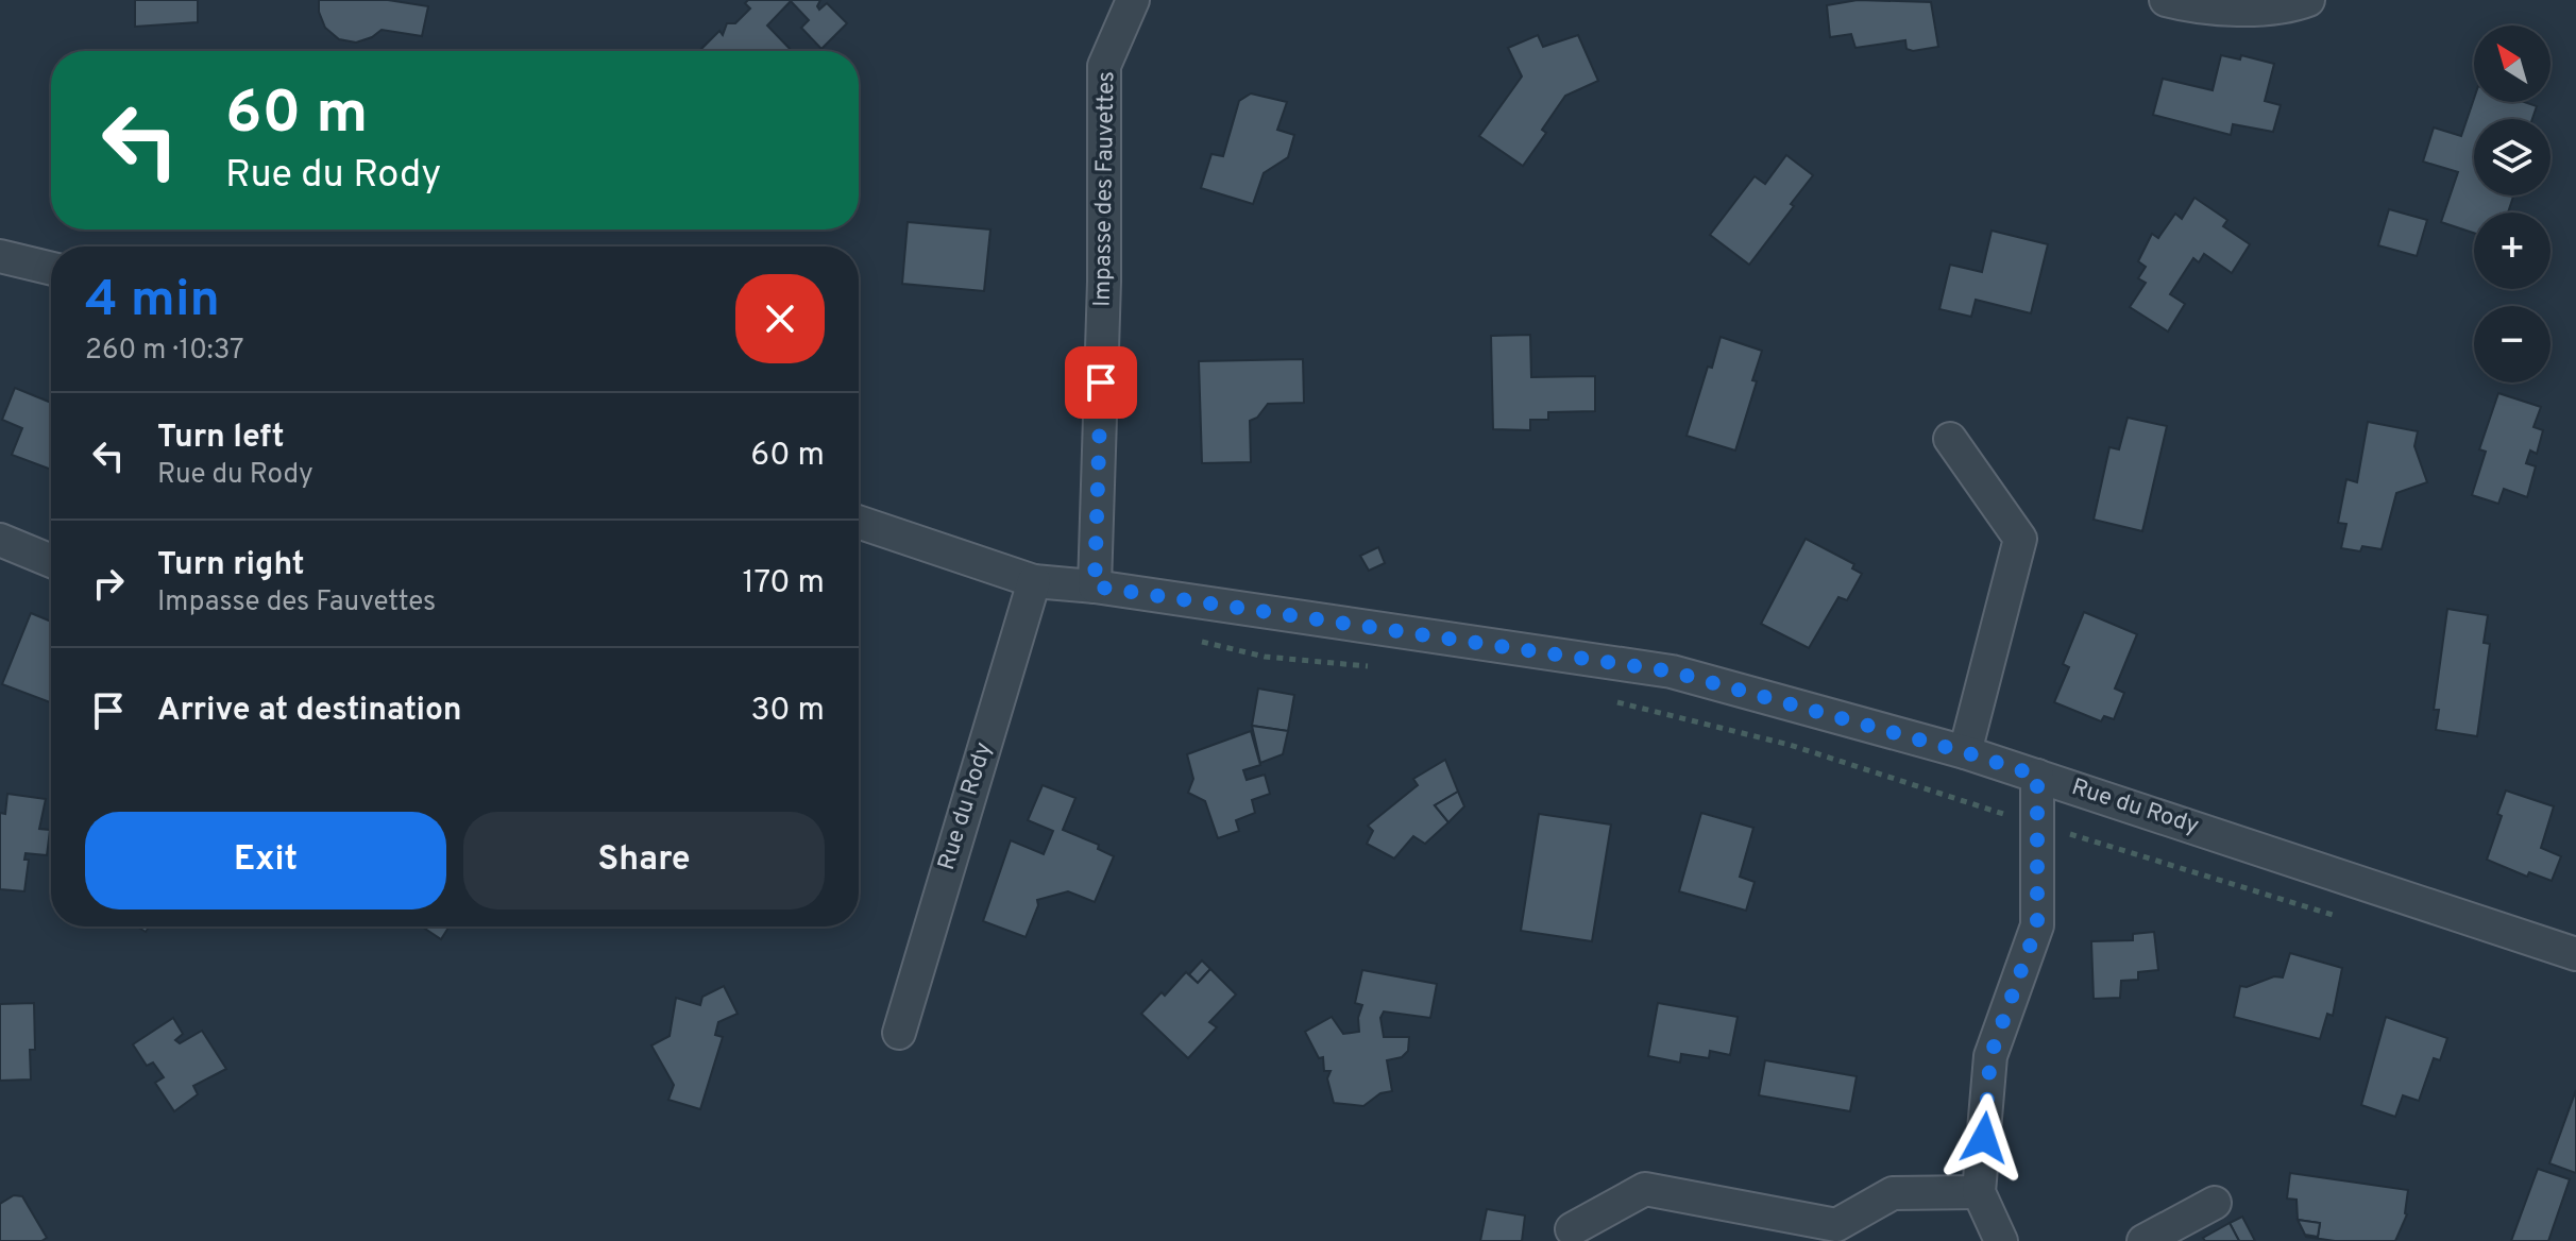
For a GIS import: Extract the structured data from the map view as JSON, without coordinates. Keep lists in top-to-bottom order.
{
  "streets": {
    "street": ["Impasse des Fauvettes", "Rue du Rody"]
  },
  "crossings": [
    ["Impasse des Fauvettes", "Rue du Rody"]
  ],
  "north": "top left",
  "page": {
    "map_buttons": ["+", "−"],
    "turn": ["60 m", "Rue du Rody"],
    "heading": ["4 min", "260 m · 10:37"],
    "list": [
      {
        "name": "Turn left",
        "note": "Rue du Rody",
        "value": "60 m"
      },
      {
        "name": "Turn right",
        "note": "Impasse des Fauvettes",
        "value": "170 m"
      },
      {
        "name": "Arrive at destination",
        "value": "30 m"
      }
    ],
    "buttons": ["Exit", "Share"]
  }
}
